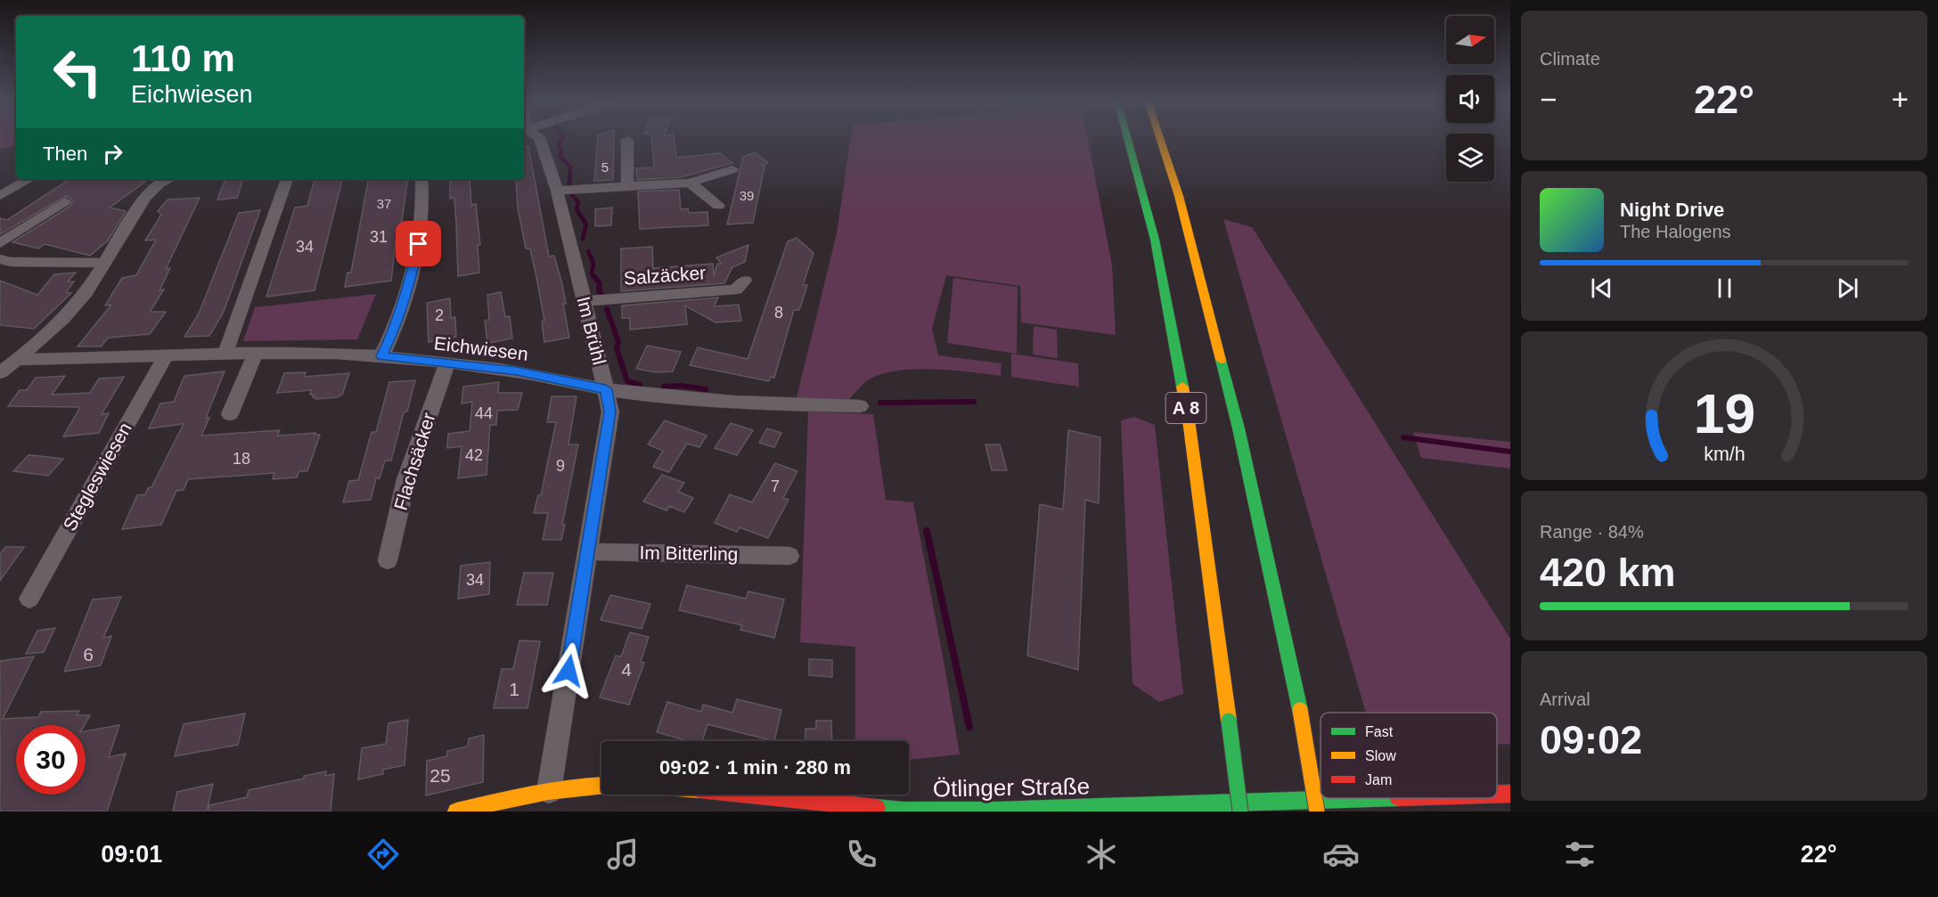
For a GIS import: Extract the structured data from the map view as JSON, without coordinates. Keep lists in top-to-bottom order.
{
  "streets": {
    "main road": ["A 8", "Ötlinger Straße"],
    "street": [
      "Salzäcker",
      "Im Brühl",
      "Eichwiesen",
      "Flachsäcker",
      "Stegleswiesen",
      "Im Bitterling"
    ]
  },
  "crossings": [
    ["Salzäcker", "Im Brühl"],
    ["Im Brühl", "Eichwiesen"],
    ["Im Brühl", "Im Bitterling"],
    ["Im Brühl", "Ötlinger Straße"],
    ["Eichwiesen", "Flachsäcker"],
    ["Eichwiesen", "Stegleswiesen"]
  ],
  "house_numbers": [
    "5",
    "39",
    "37",
    "31",
    "34",
    "8",
    "2",
    "44",
    "42",
    "18",
    "9",
    "7",
    "34",
    "6",
    "4",
    "1",
    "25"
  ],
  "legend": ["Fast", "Slow", "Jam"],
  "north": "right",
  "page": {
    "tile": [
      "Climate",
      ["Range · 84%", "420 km"],
      ["Arrival", "09:02"]
    ],
    "turn": ["110 m", "Eichwiesen"],
    "heat": ["−", "22°", "+"],
    "then": "Then",
    "song": ["Night Drive", "The Halogens"],
    "limit": "30",
    "trip": "09:02 · 1 min · 280 m",
    "tabs": ["09:01", "22°"],
    "gauge": ["19", "km/h"]
  }
}
